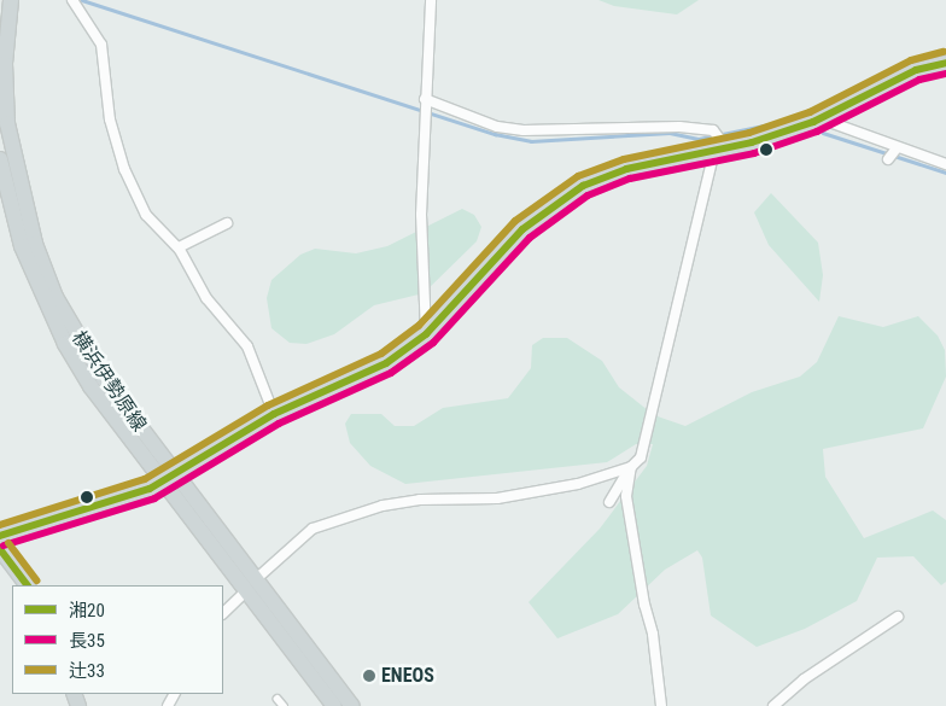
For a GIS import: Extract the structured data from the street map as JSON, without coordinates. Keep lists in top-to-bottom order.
{
  "streets": {
    "main road": ["横浜伊勢原線"]
  },
  "places": ["ENEOS"],
  "lines": ["transit line 辻33", "transit line 湘20", "transit line 長35"],
  "legend": ["湘20", "長35", "辻33"]
}
